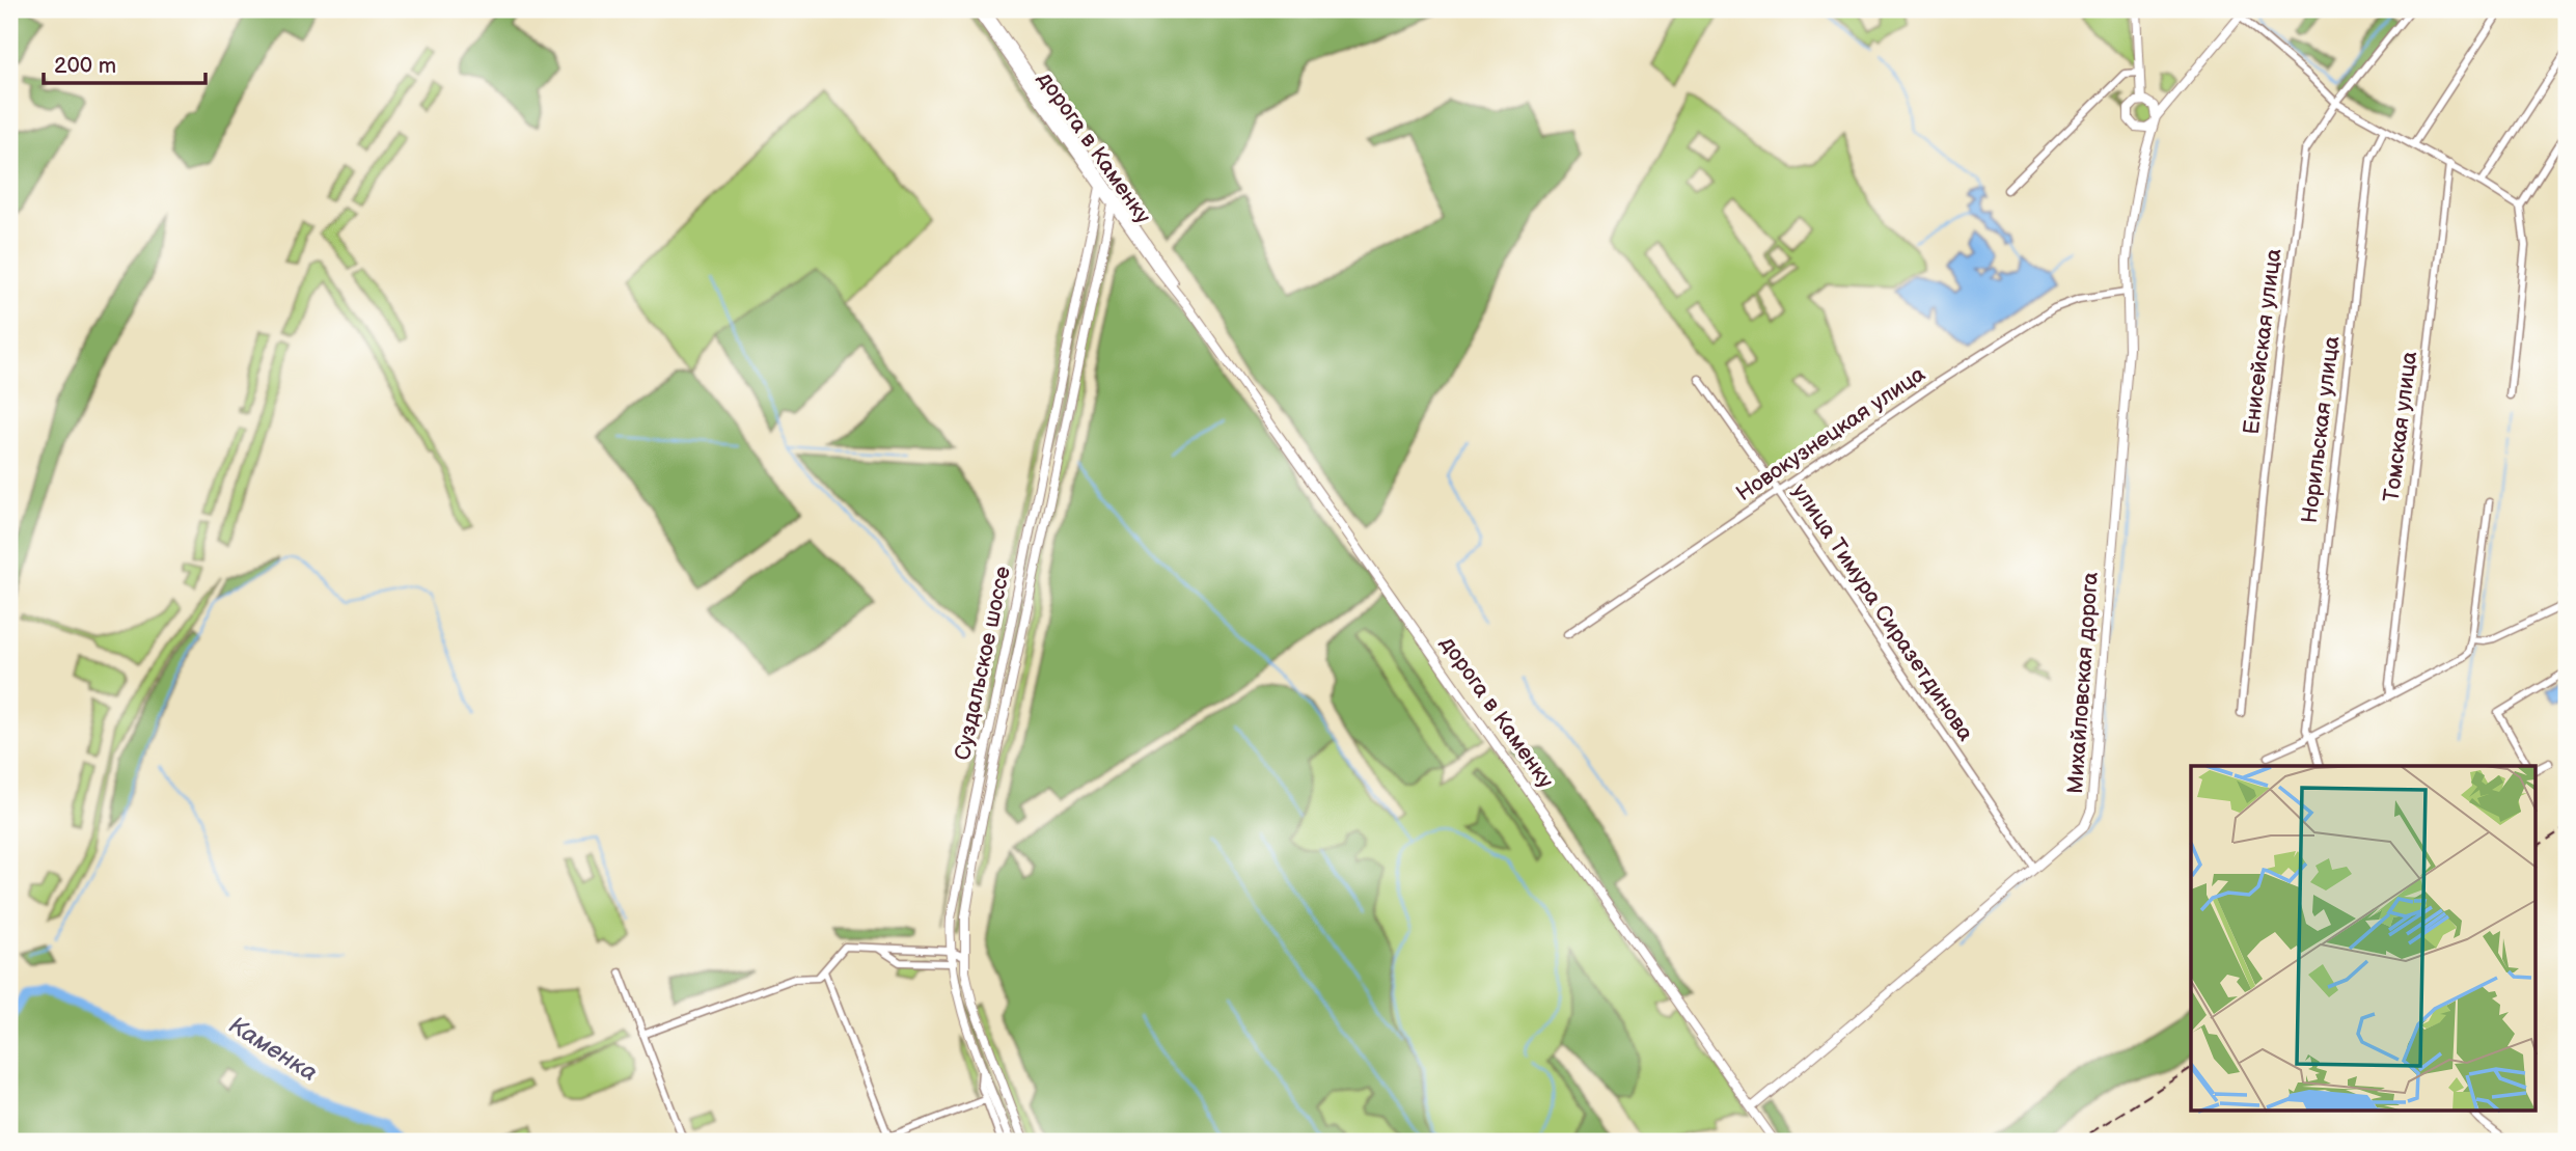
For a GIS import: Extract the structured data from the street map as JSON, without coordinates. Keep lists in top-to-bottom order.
{
  "streets": {
    "street": [
      "дорога в Каменку",
      "Енисейская улица",
      "Томская улица",
      "Норильская улица",
      "Новокузнецкая улица",
      "улица Тимура Сиразетдинова",
      "Суздальское шоссе",
      "Михайловская дорога"
    ]
  },
  "crossings": [
    ["дорога в Каменку", "Суздальское шоссе"],
    ["дорога в Каменку", "Михайловская дорога"],
    ["Новокузнецкая улица", "улица Тимура Сиразетдинова"],
    ["Новокузнецкая улица", "Михайловская дорога"],
    ["улица Тимура Сиразетдинова", "Михайловская дорога"]
  ],
  "water": ["Каменка"],
  "scale_bar": "200 m"
}
